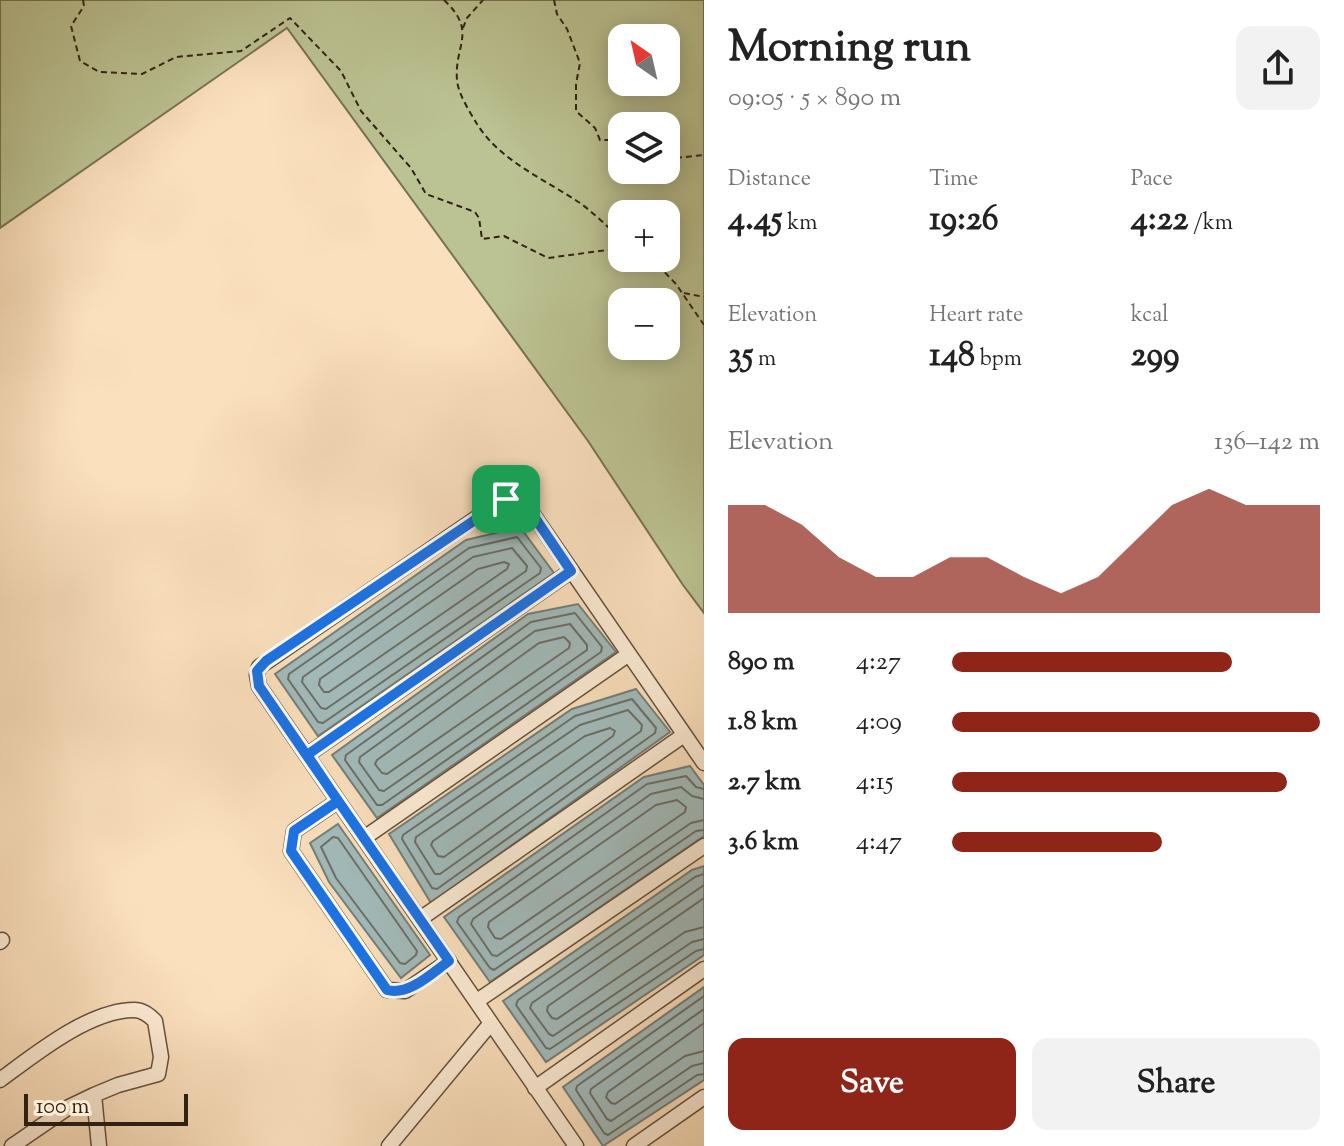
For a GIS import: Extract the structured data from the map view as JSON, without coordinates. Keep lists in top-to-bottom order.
{
  "scale_bar": "100 m",
  "north": "top left",
  "page": {
    "heading": ["Morning run", "09:05 · 5 × 890 m"],
    "map_buttons": ["+", "−"],
    "stats": [
      ["Distance", "4.45 km"],
      ["Time", "19:26"],
      ["Pace", "4:22 /km"],
      ["Elevation", "35 m"],
      ["Heart rate", "148 bpm"],
      ["kcal", "299"]
    ],
    "chart": ["Elevation", "136–142 m"],
    "list": [
      {
        "name": "890 m",
        "note": "4:27"
      },
      {
        "name": "1.8 km",
        "note": "4:09"
      },
      {
        "name": "2.7 km",
        "note": "4:15"
      },
      {
        "name": "3.6 km",
        "note": "4:47"
      }
    ],
    "buttons": ["Save", "Share"],
    "scale": "100 m"
  }
}
